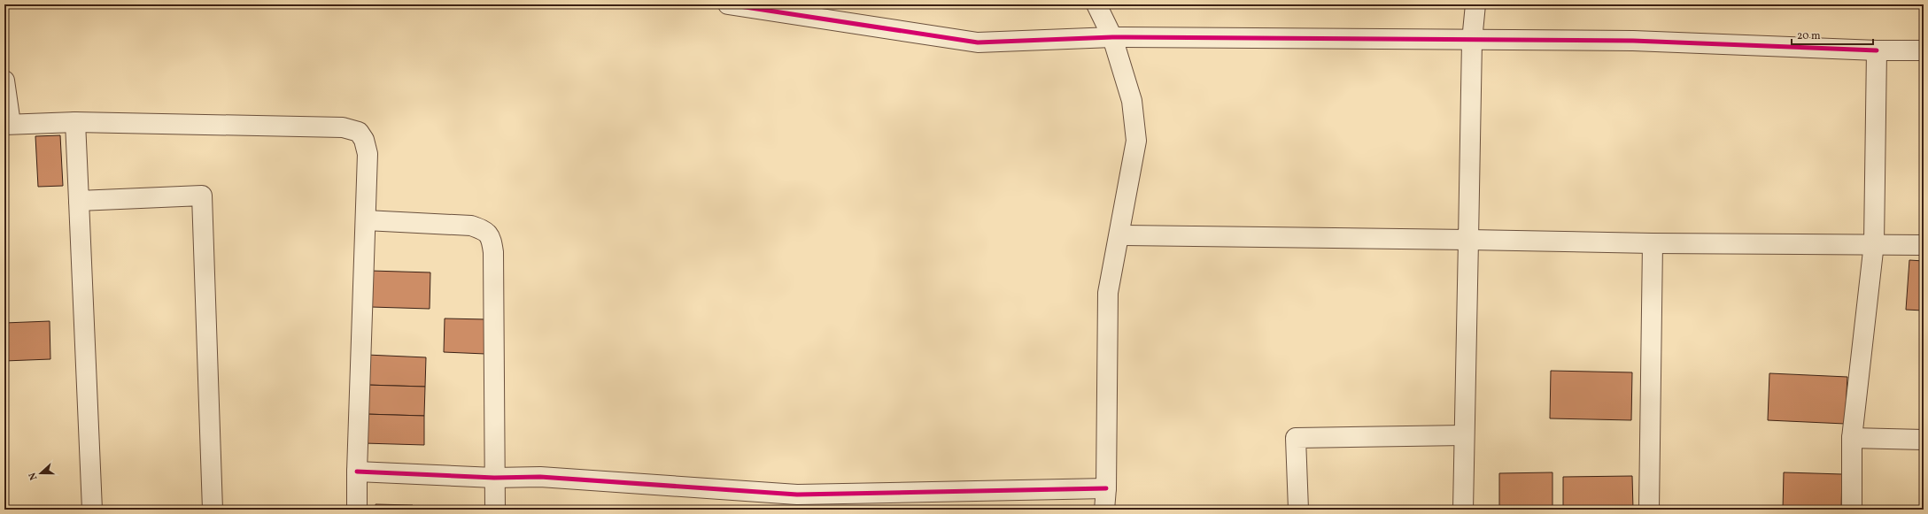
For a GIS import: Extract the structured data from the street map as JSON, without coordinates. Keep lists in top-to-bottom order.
{
  "scale_bar": "20 m",
  "north": "left"
}
